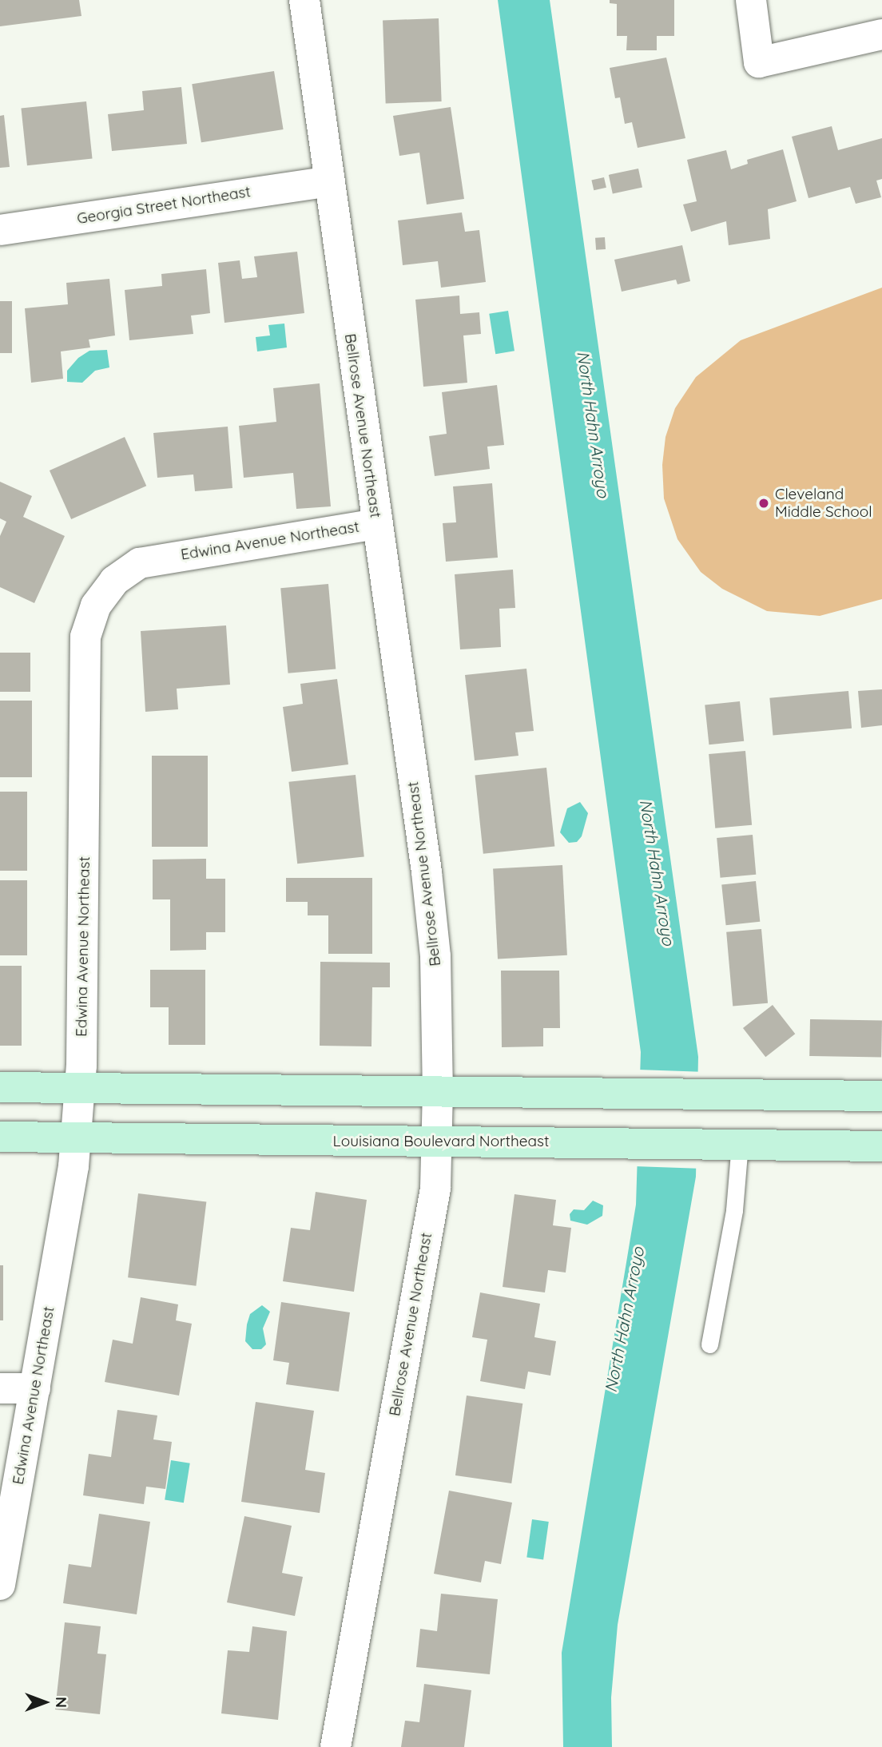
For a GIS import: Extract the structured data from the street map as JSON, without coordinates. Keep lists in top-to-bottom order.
{
  "streets": {
    "main road": ["Louisiana Boulevard Northeast"],
    "street": ["Georgia Street Northeast", "Bellrose Avenue Northeast", "Edwina Avenue Northeast"]
  },
  "crossings": [
    ["Georgia Street Northeast", "Bellrose Avenue Northeast"],
    ["Bellrose Avenue Northeast", "Edwina Avenue Northeast"],
    ["Bellrose Avenue Northeast", "Louisiana Boulevard Northeast"],
    ["Edwina Avenue Northeast", "Louisiana Boulevard Northeast"]
  ],
  "water": ["North Hahn Arroyo"],
  "places": ["Cleveland Middle School"],
  "north": "right"
}
